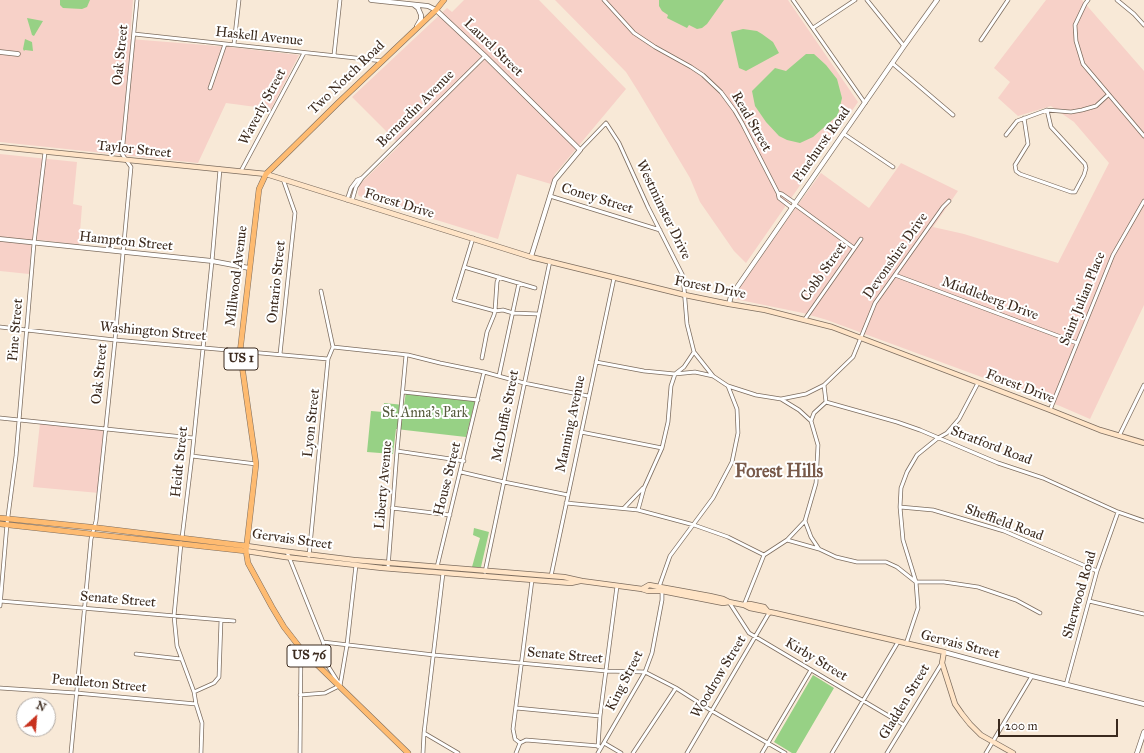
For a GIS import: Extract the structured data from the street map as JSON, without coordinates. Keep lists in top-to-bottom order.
{
  "streets": {
    "main road": [
      "Two Notch Road",
      "Taylor Street",
      "Forest Drive",
      "Millwood Avenue",
      "US 1",
      "Gervais Street",
      "US 76"
    ],
    "street": [
      "Haskell Avenue",
      "Laurel Street",
      "Oak Street",
      "Waverly Street",
      "Bernardin Avenue",
      "Read Street",
      "Pinehurst Road",
      "Coney Street",
      "Westminster Drive",
      "Hampton Street",
      "Devonshire Drive",
      "Cobb Street",
      "Ontario Street",
      "Middleberg Drive",
      "Saint Julian Place",
      "Pine Street",
      "Washington Street",
      "McDuffie Street",
      "Lyon Street",
      "Manning Avenue",
      "Stratford Road",
      "Heidt Street",
      "House Street",
      "Liberty Avenue",
      "Sheffield Road",
      "Sherwood Road",
      "Senate Street",
      "Kirby Street",
      "Woodrow Street",
      "King Street",
      "Pendleton Street",
      "Gladden Street"
    ]
  },
  "crossings": [
    ["Haskell Avenue", "Oak Street"],
    ["Haskell Avenue", "Two Notch Road"],
    ["Haskell Avenue", "Waverly Street"],
    ["Laurel Street", "Two Notch Road"],
    ["Laurel Street", "Bernardin Avenue"],
    ["Laurel Street", "Westminster Drive"],
    ["Oak Street", "Taylor Street"],
    ["Oak Street", "Hampton Street"],
    ["Oak Street", "Washington Street"],
    ["Oak Street", "Gervais Street"],
    ["Oak Street", "Senate Street"],
    ["Oak Street", "Pendleton Street"],
    ["Two Notch Road", "Taylor Street"],
    ["Two Notch Road", "Forest Drive"],
    ["Two Notch Road", "Millwood Avenue"],
    ["Waverly Street", "Taylor Street"],
    ["Bernardin Avenue", "Forest Drive"],
    ["Read Street", "Pinehurst Road"],
    ["Read Street", "Cobb Street"],
    ["Pinehurst Road", "Forest Drive"],
    ["Taylor Street", "Forest Drive"],
    ["Taylor Street", "Millwood Avenue"],
    ["Taylor Street", "Pine Street"],
    ["Taylor Street", "Heidt Street"],
    ["Coney Street", "Westminster Drive"],
    ["Forest Drive", "Westminster Drive"],
    ["Forest Drive", "Devonshire Drive"],
    ["Forest Drive", "Cobb Street"],
    ["Forest Drive", "Millwood Avenue"],
    ["Forest Drive", "Ontario Street"],
    ["Forest Drive", "Saint Julian Place"],
    ["Forest Drive", "McDuffie Street"],
    ["Forest Drive", "Manning Avenue"],
    ["Hampton Street", "Millwood Avenue"],
    ["Hampton Street", "Pine Street"],
    ["Hampton Street", "Heidt Street"],
    ["Devonshire Drive", "Middleberg Drive"],
    ["Millwood Avenue", "Washington Street"],
    ["Millwood Avenue", "Gervais Street"],
    ["Ontario Street", "Washington Street"],
    ["Middleberg Drive", "Saint Julian Place"],
    ["Pine Street", "Washington Street"],
    ["Pine Street", "Gervais Street"],
    ["Pine Street", "Senate Street"],
    ["Washington Street", "Lyon Street"],
    ["Washington Street", "Heidt Street"],
    ["McDuffie Street", "Gervais Street"],
    ["Lyon Street", "Gervais Street"],
    ["Manning Avenue", "Gervais Street"],
    ["Stratford Road", "Sherwood Road"],
    ["Heidt Street", "Gervais Street"],
    ["Heidt Street", "Senate Street"],
    ["Heidt Street", "Pendleton Street"],
    ["House Street", "Gervais Street"],
    ["Liberty Avenue", "Gervais Street"],
    ["Sheffield Road", "Sherwood Road"],
    ["Gervais Street", "Sherwood Road"],
    ["Gervais Street", "Kirby Street"],
    ["Gervais Street", "Woodrow Street"],
    ["Gervais Street", "King Street"],
    ["Senate Street", "Woodrow Street"],
    ["Senate Street", "King Street"],
    ["Kirby Street", "Woodrow Street"],
    ["Kirby Street", "Gladden Street"]
  ],
  "districts": ["Forest Hills"],
  "parks": ["St. Anna's Park"],
  "scale_bar": "200 m",
  "north": "top right"
}
